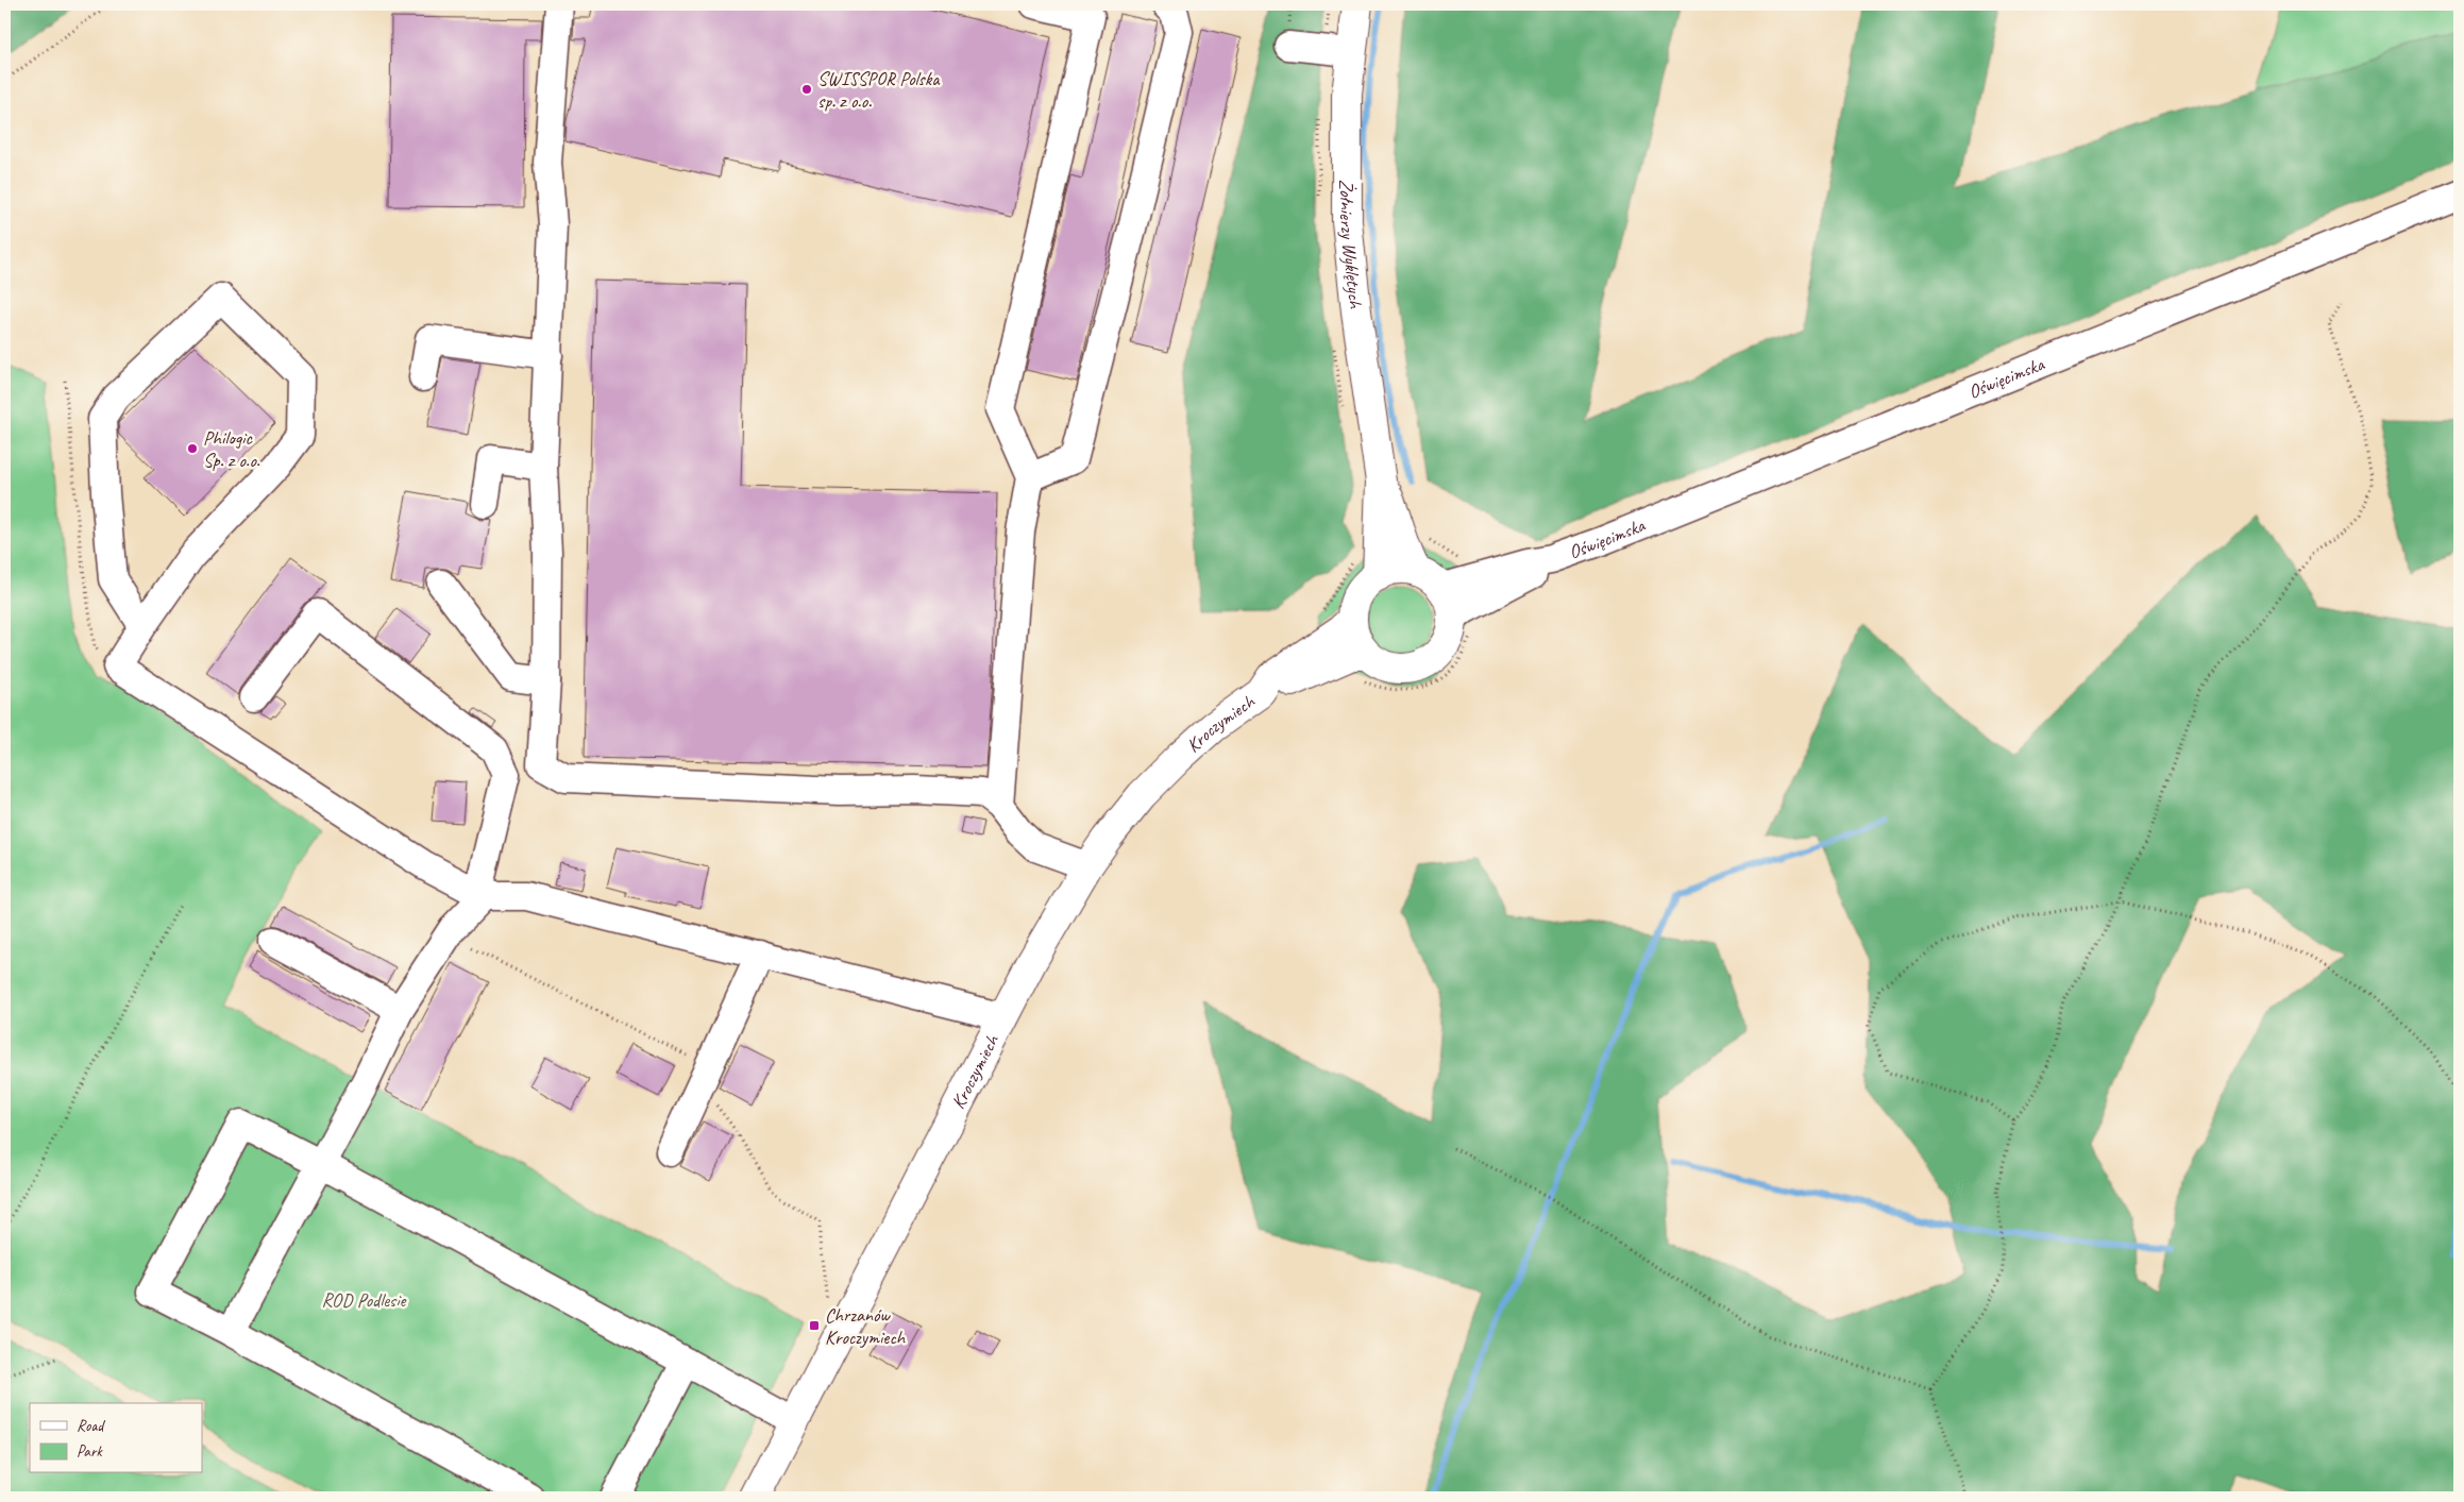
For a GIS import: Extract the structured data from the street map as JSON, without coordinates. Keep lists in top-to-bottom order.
{
  "streets": {
    "main road": ["Żołnierzy Wyklętych", "Kroczymiech"],
    "street": ["Oświęcimska"]
  },
  "crossings": [
    ["Żołnierzy Wyklętych", "Oświęcimska"],
    ["Żołnierzy Wyklętych", "Kroczymiech"],
    ["Oświęcimska", "Kroczymiech"]
  ],
  "parks": ["ROD Podlesie"],
  "places": {
    "other": ["SWISSPOR Polska sp. z o.o.", "Philogic Sp. z o.o."],
    "transit": ["Chrzanów Kroczymiech"]
  },
  "legend": ["Road", "Park"]
}
